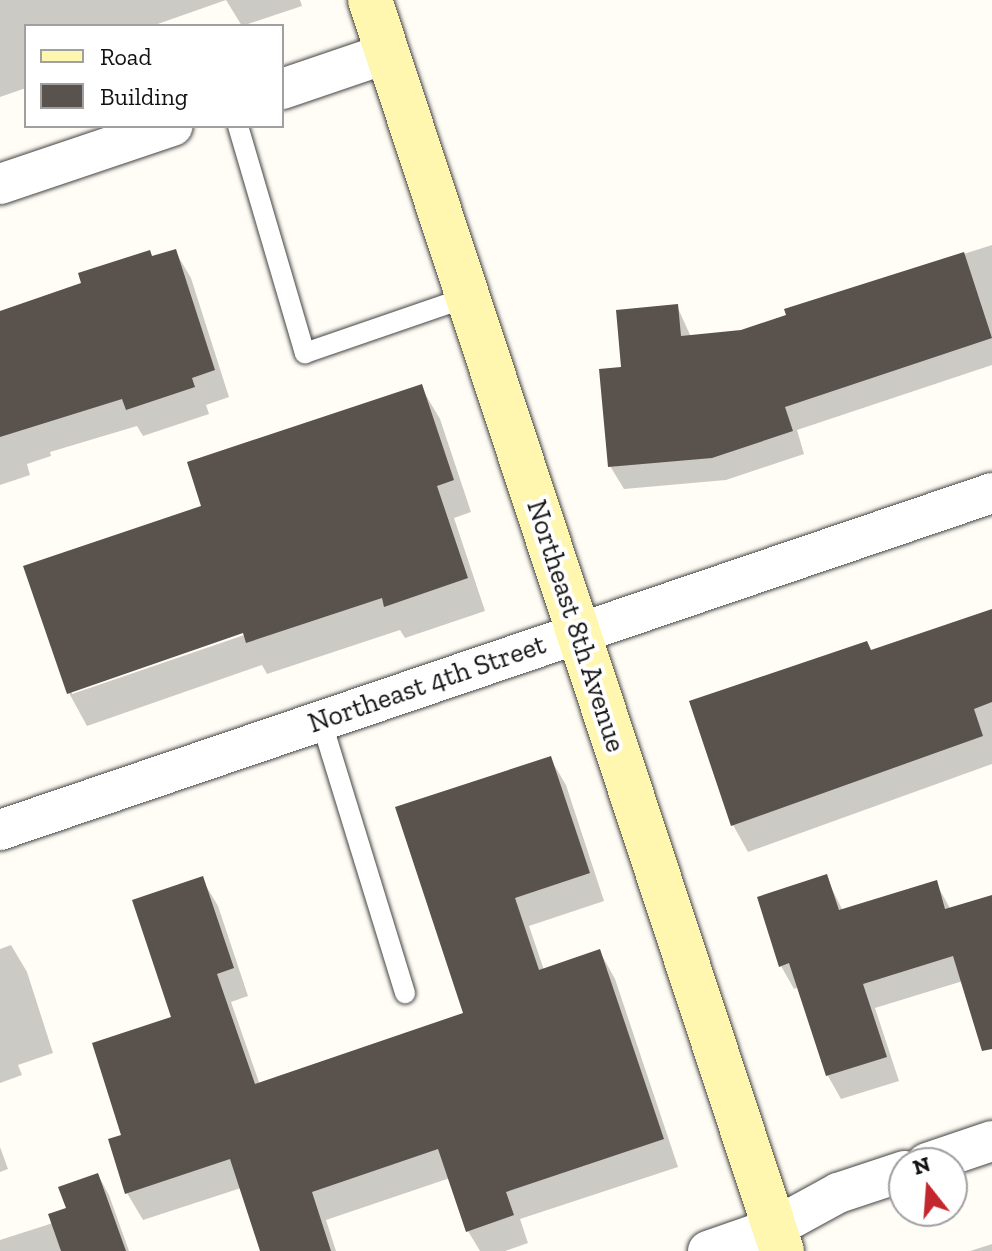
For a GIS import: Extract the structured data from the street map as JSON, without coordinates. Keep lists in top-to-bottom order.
{
  "streets": {
    "street": ["Northeast 8th Avenue", "Northeast 4th Street"]
  },
  "crossings": [
    ["Northeast 8th Avenue", "Northeast 4th Street"]
  ],
  "legend": ["Road", "Building"],
  "north": "top"
}
